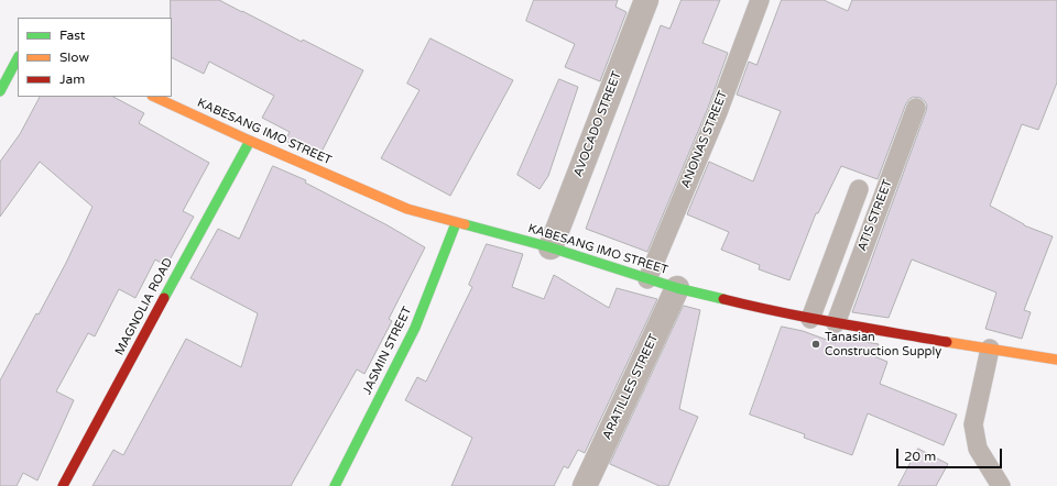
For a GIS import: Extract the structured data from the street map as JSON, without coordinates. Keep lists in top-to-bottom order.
{
  "streets": {
    "main road": ["KABESANG IMO STREET", "MAGNOLIA ROAD", "JASMIN STREET"],
    "street": ["AVOCADO STREET", "ARATILLES STREET"],
    "lane": ["ANONAS STREET", "ATIS STREET"]
  },
  "crossings": [
    ["AVOCADO STREET", "KABESANG IMO STREET"],
    ["KABESANG IMO STREET", "ANONAS STREET"],
    ["KABESANG IMO STREET", "ATIS STREET"],
    ["KABESANG IMO STREET", "MAGNOLIA ROAD"],
    ["KABESANG IMO STREET", "JASMIN STREET"],
    ["KABESANG IMO STREET", "ARATILLES STREET"]
  ],
  "places": ["Tanasian Construction Supply"],
  "legend": ["Fast", "Slow", "Jam"],
  "scale_bar": "20 m"
}
